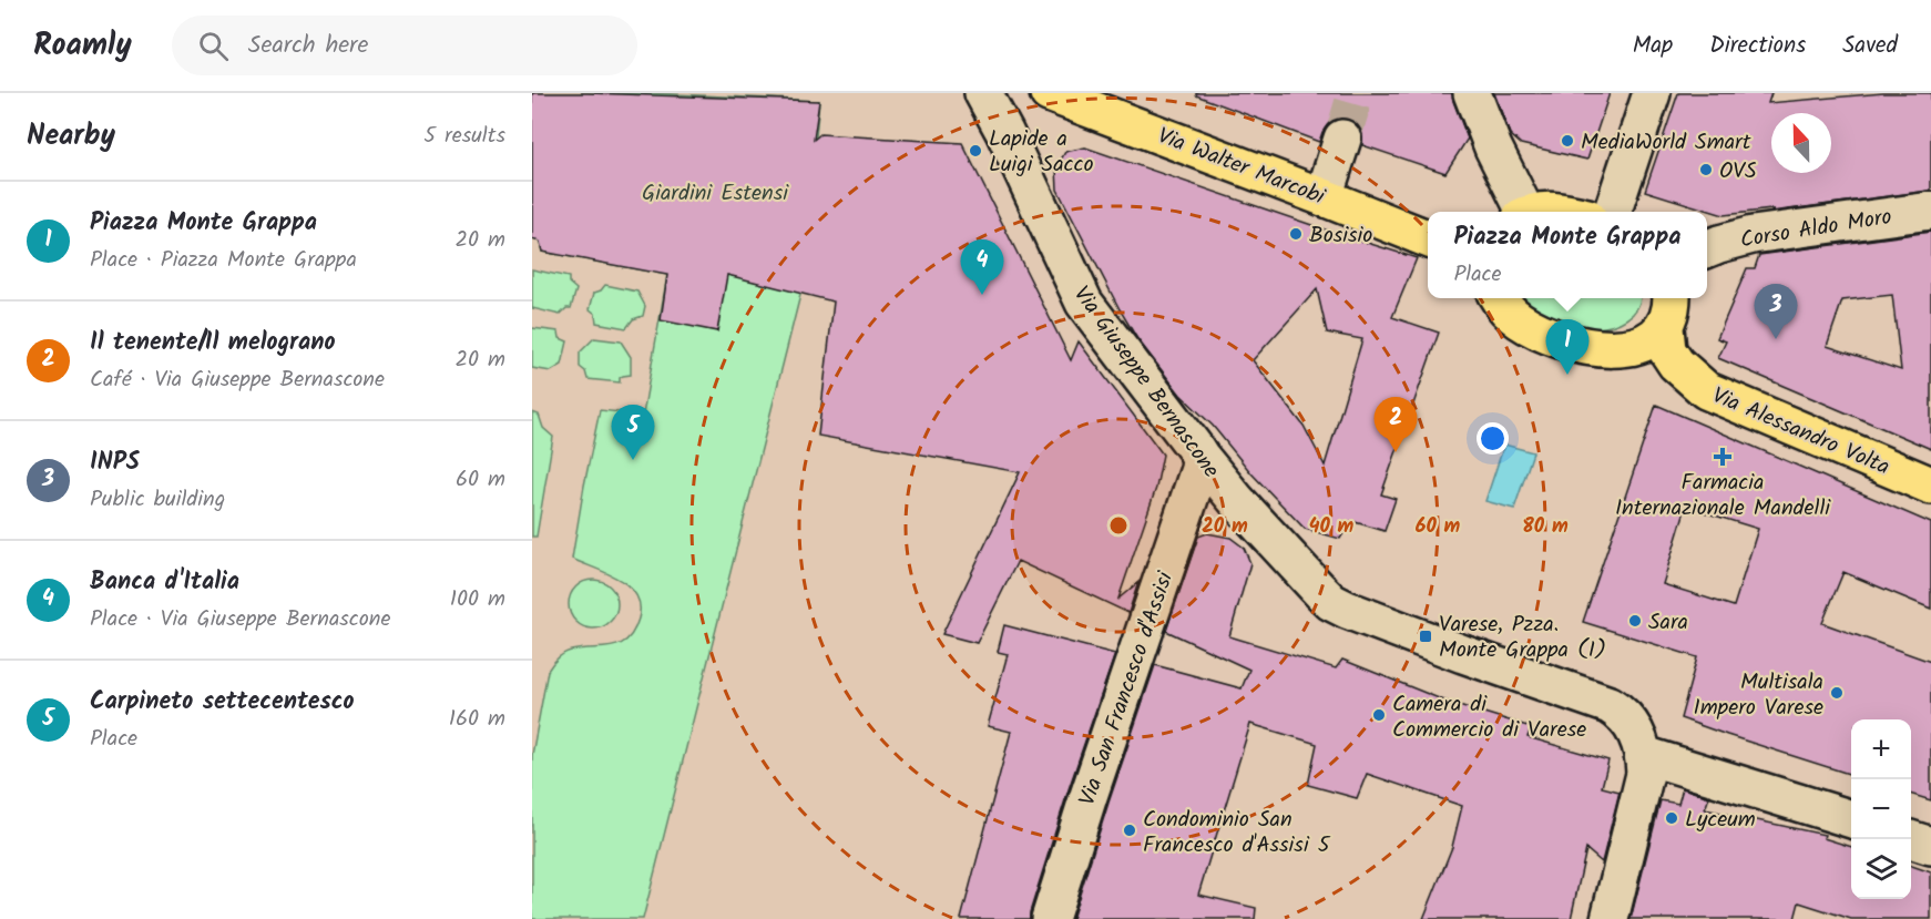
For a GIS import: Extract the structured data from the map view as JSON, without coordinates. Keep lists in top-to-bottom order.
{
  "streets": {
    "main road": ["Via Walter Marcobi", "Via Alessandro Volta"],
    "street": ["Corso Aldo Moro", "Via Giuseppe Bernascone", "Via San Francesco d'Assisi"]
  },
  "crossings": [
    ["Via Giuseppe Bernascone", "Via San Francesco d'Assisi"]
  ],
  "parks": ["Giardini Estensi"],
  "places": {
    "other": [
      "MediaWorld Smart",
      "Lapide a Luigi Sacco",
      "OVS",
      "Bosisio",
      "Sara",
      "Multisala Impero Varese",
      "Camera di Commercio di Varese",
      "Lyceum",
      "Condominio San Francesco d'Assisi 5"
    ],
    "health": ["Farmacia Internazionale Mandelli"],
    "transit": ["Varese, Pzza. Monte Grappa (I)"]
  },
  "north": "top",
  "page": {
    "header": "Roamly",
    "search": "Search here",
    "nav": ["Map", "Directions", "Saved"],
    "heading": ["Nearby", "5 results"],
    "list": [
      {
        "mark": "1",
        "name": "Piazza Monte Grappa",
        "note": "Place · Piazza Monte Grappa",
        "value": "20 m"
      },
      {
        "mark": "2",
        "name": "Il tenente/Il melograno",
        "note": "Café · Via Giuseppe Bernascone",
        "value": "20 m"
      },
      {
        "mark": "3",
        "name": "INPS",
        "note": "Public building",
        "value": "60 m"
      },
      {
        "mark": "4",
        "name": "Banca d'Italia",
        "note": "Place · Via Giuseppe Bernascone",
        "value": "100 m"
      },
      {
        "mark": "5",
        "name": "Carpineto settecentesco",
        "note": "Place",
        "value": "160 m"
      }
    ],
    "popup": ["Piazza Monte Grappa", "Place"],
    "pins": [
      "4",
      "3",
      "1",
      "2",
      "5"
    ],
    "map_buttons": ["+", "−"]
  },
  "rings": [
    "20 m",
    "40 m",
    "60 m",
    "80 m"
  ]
}
